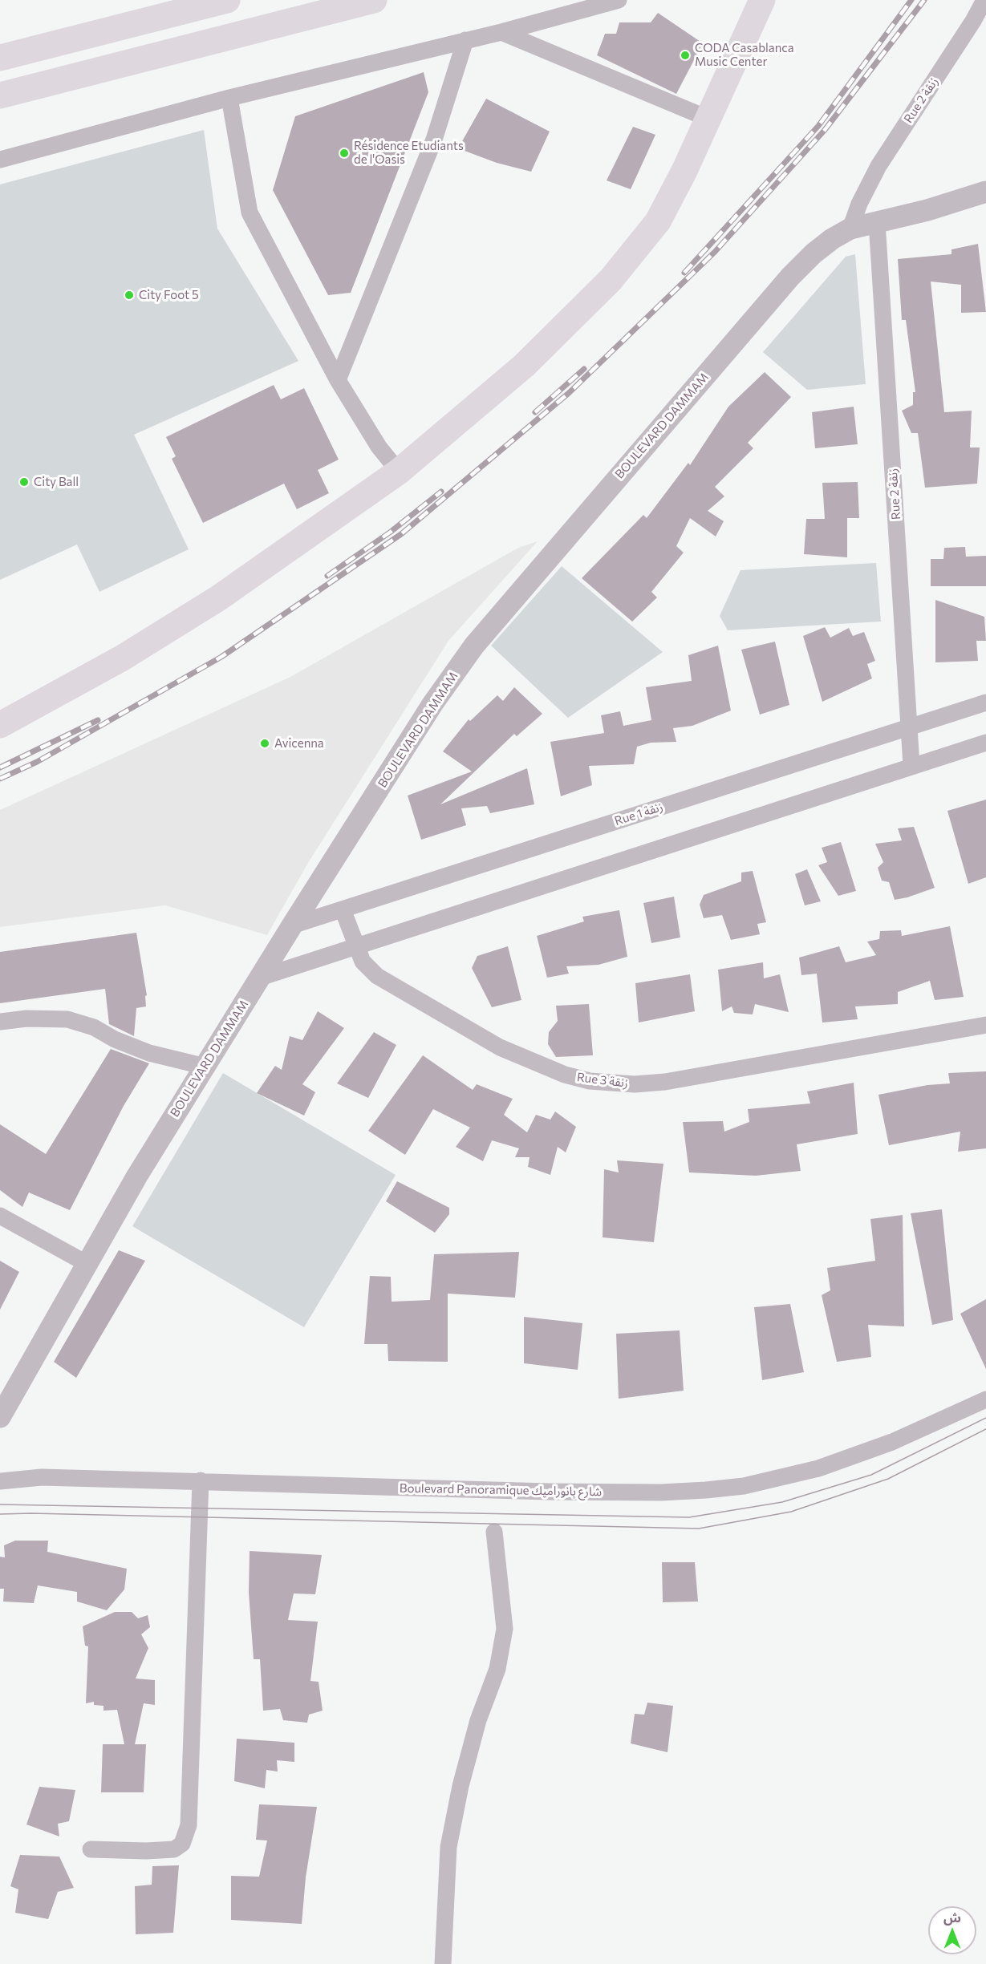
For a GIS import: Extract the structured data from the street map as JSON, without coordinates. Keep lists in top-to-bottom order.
{
  "streets": {
    "street": [
      "Rue 2 زنقة",
      "BOULEVARD DAMMAM",
      "Rue 1 زنقة",
      "Rue 3 زنقة",
      "Boulevard Panoramique شارع بانوراميك"
    ]
  },
  "crossings": [
    ["Rue 2 زنقة", "BOULEVARD DAMMAM"],
    ["Rue 2 زنقة", "Rue 1 زنقة"],
    ["BOULEVARD DAMMAM", "Rue 1 زنقة"],
    ["Rue 1 زنقة", "Rue 3 زنقة"]
  ],
  "places": [
    "CODA Casablanca Music Center",
    "Résidence Etudiants de l'Oasis",
    "City Foot 5",
    "City Ball",
    "Avicenna"
  ],
  "north": "top"
}
